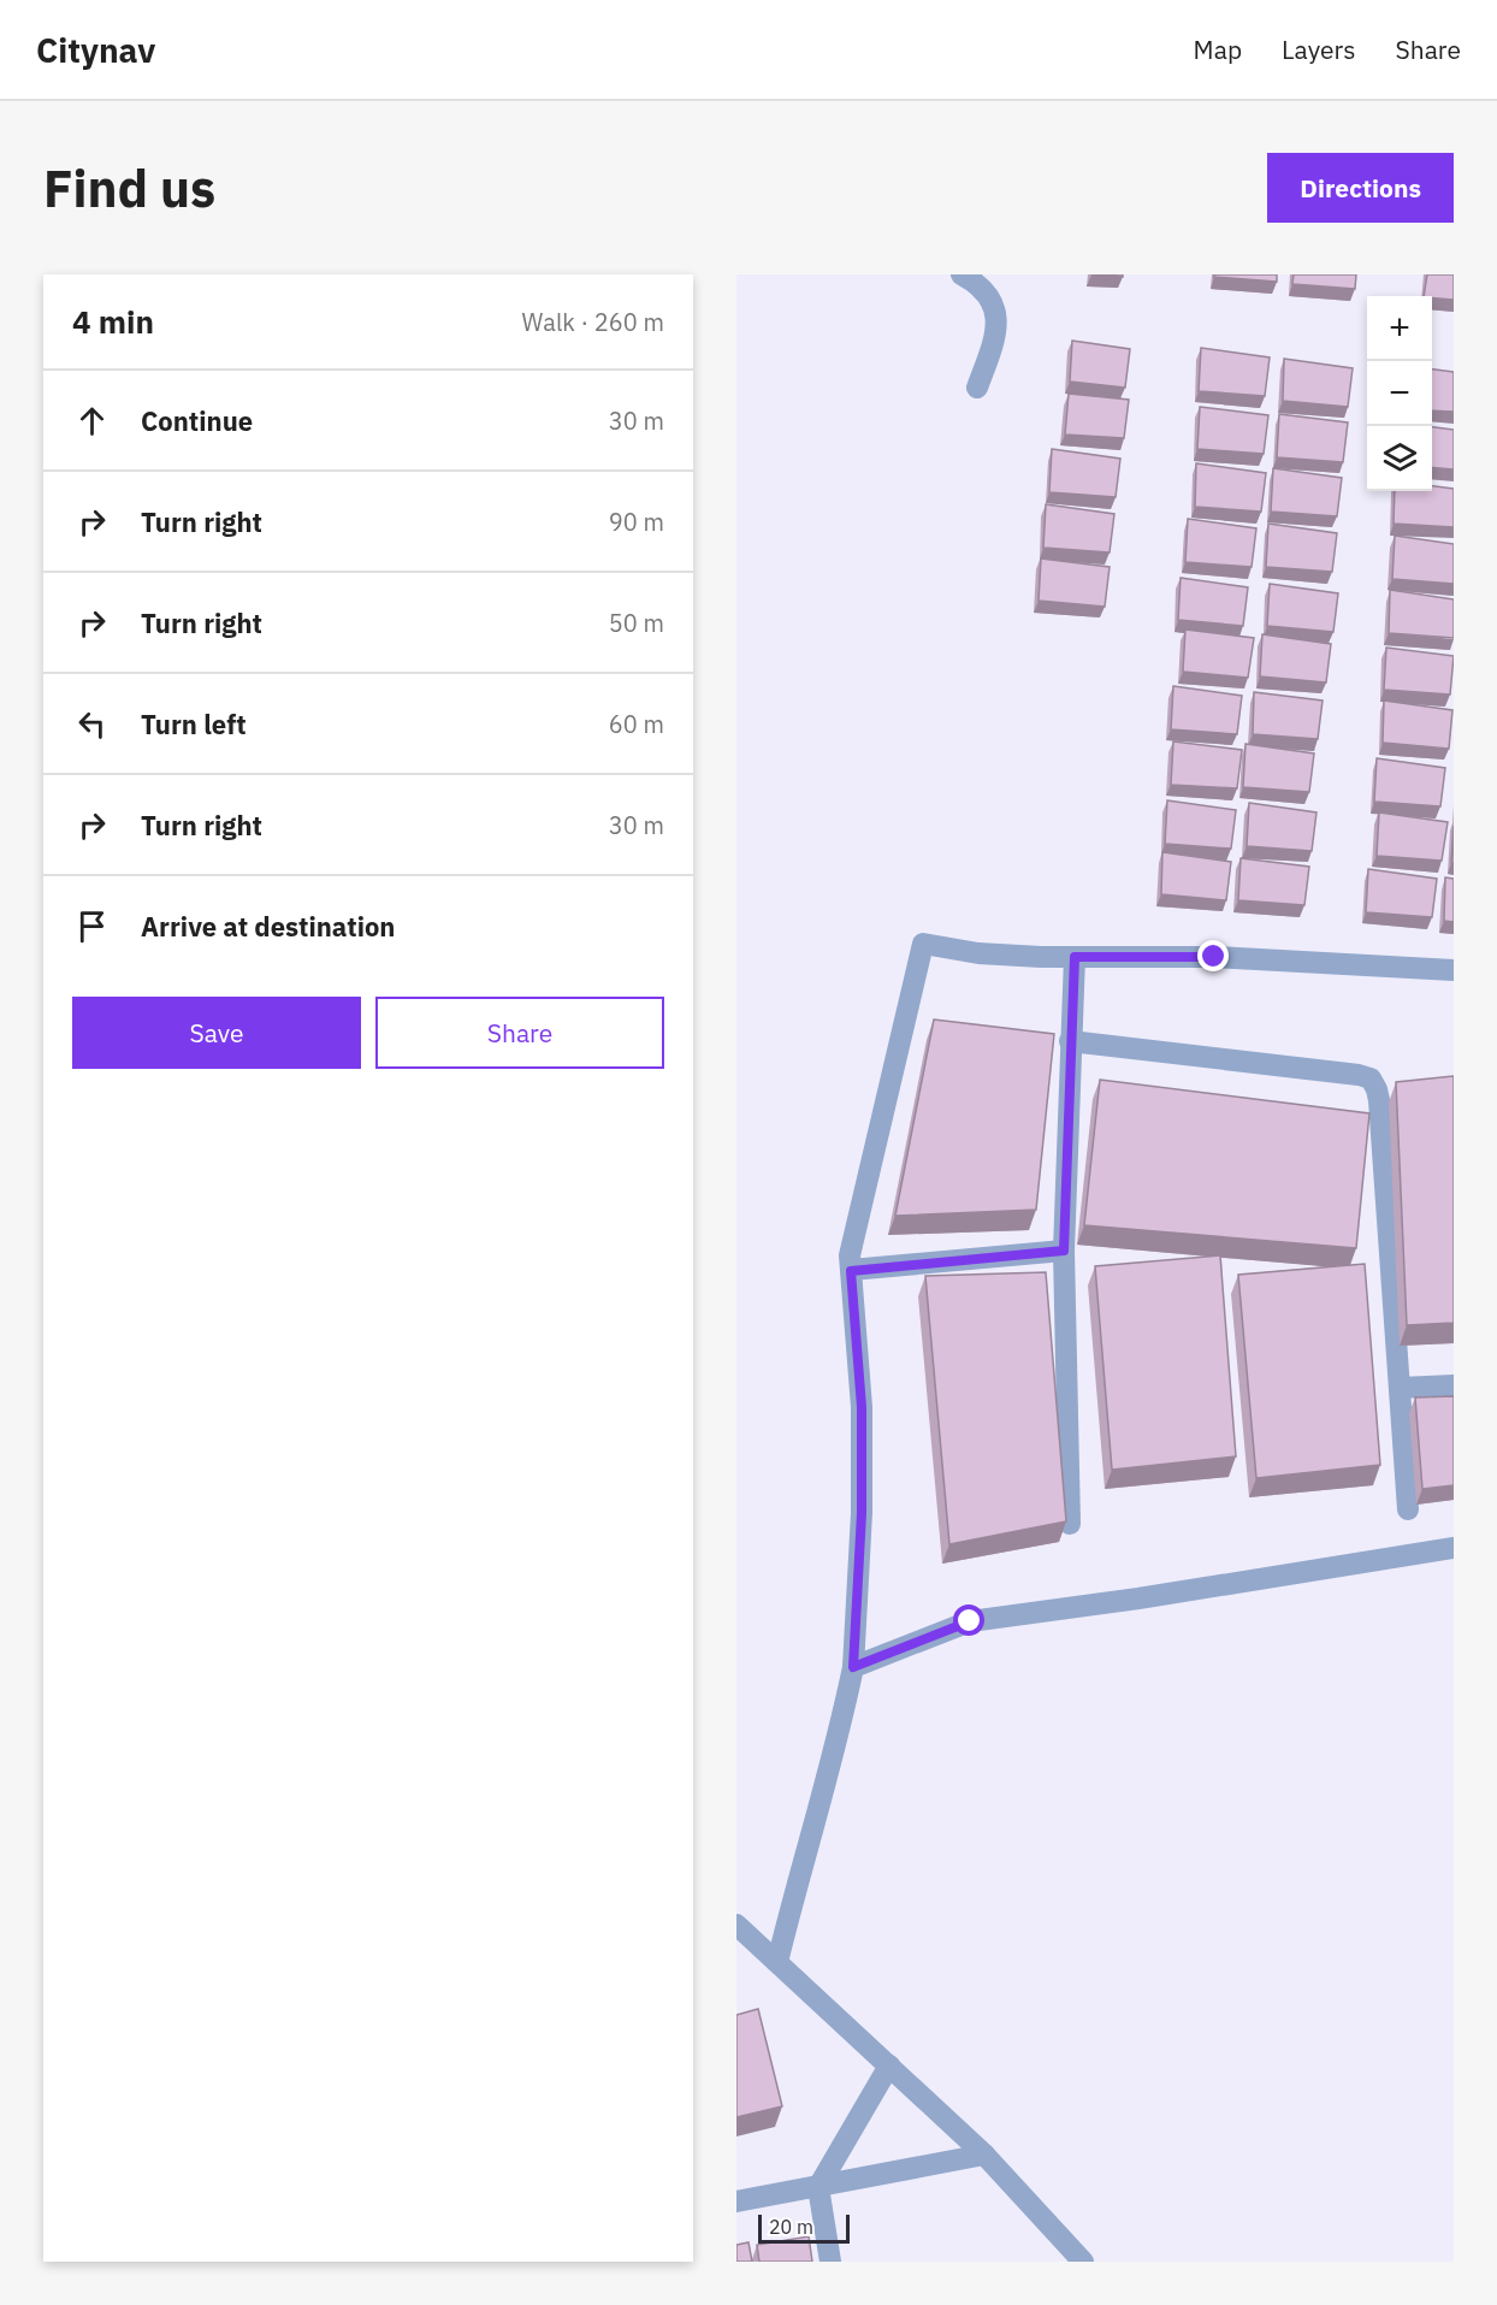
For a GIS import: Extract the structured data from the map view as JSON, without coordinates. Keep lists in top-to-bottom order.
{
  "scale_bar": "20 m",
  "page": {
    "header": "Citynav",
    "nav": ["Map", "Layers", "Share"],
    "buttons": [
      "Directions",
      ["Save", "Share"]
    ],
    "title": "Find us",
    "heading": ["4 min", "Walk · 260 m"],
    "map_buttons": ["+", "−"],
    "list": [
      ["Continue", "30 m"],
      ["Turn right", "90 m"],
      ["Turn right", "50 m"],
      ["Turn left", "60 m"],
      ["Turn right", "30 m"],
      "Arrive at destination"
    ],
    "scale": "20 m"
  }
}
